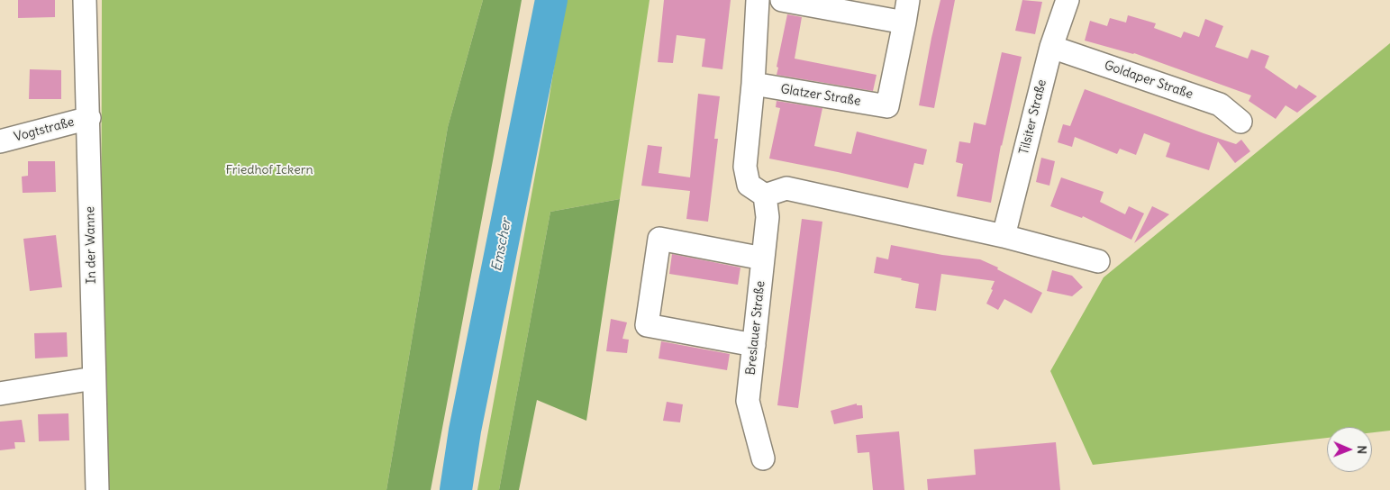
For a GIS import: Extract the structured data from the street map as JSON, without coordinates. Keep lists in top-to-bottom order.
{
  "streets": {
    "street": [
      "Goldaper Straße",
      "Glatzer Straße",
      "Tilsiter Straße",
      "Vogtstraße",
      "In der Wanne",
      "Breslauer Straße"
    ]
  },
  "crossings": [
    ["Goldaper Straße", "Tilsiter Straße"],
    ["Vogtstraße", "In der Wanne"]
  ],
  "water": ["Emscher"],
  "parks": ["Friedhof Ickern"],
  "north": "right"
}
